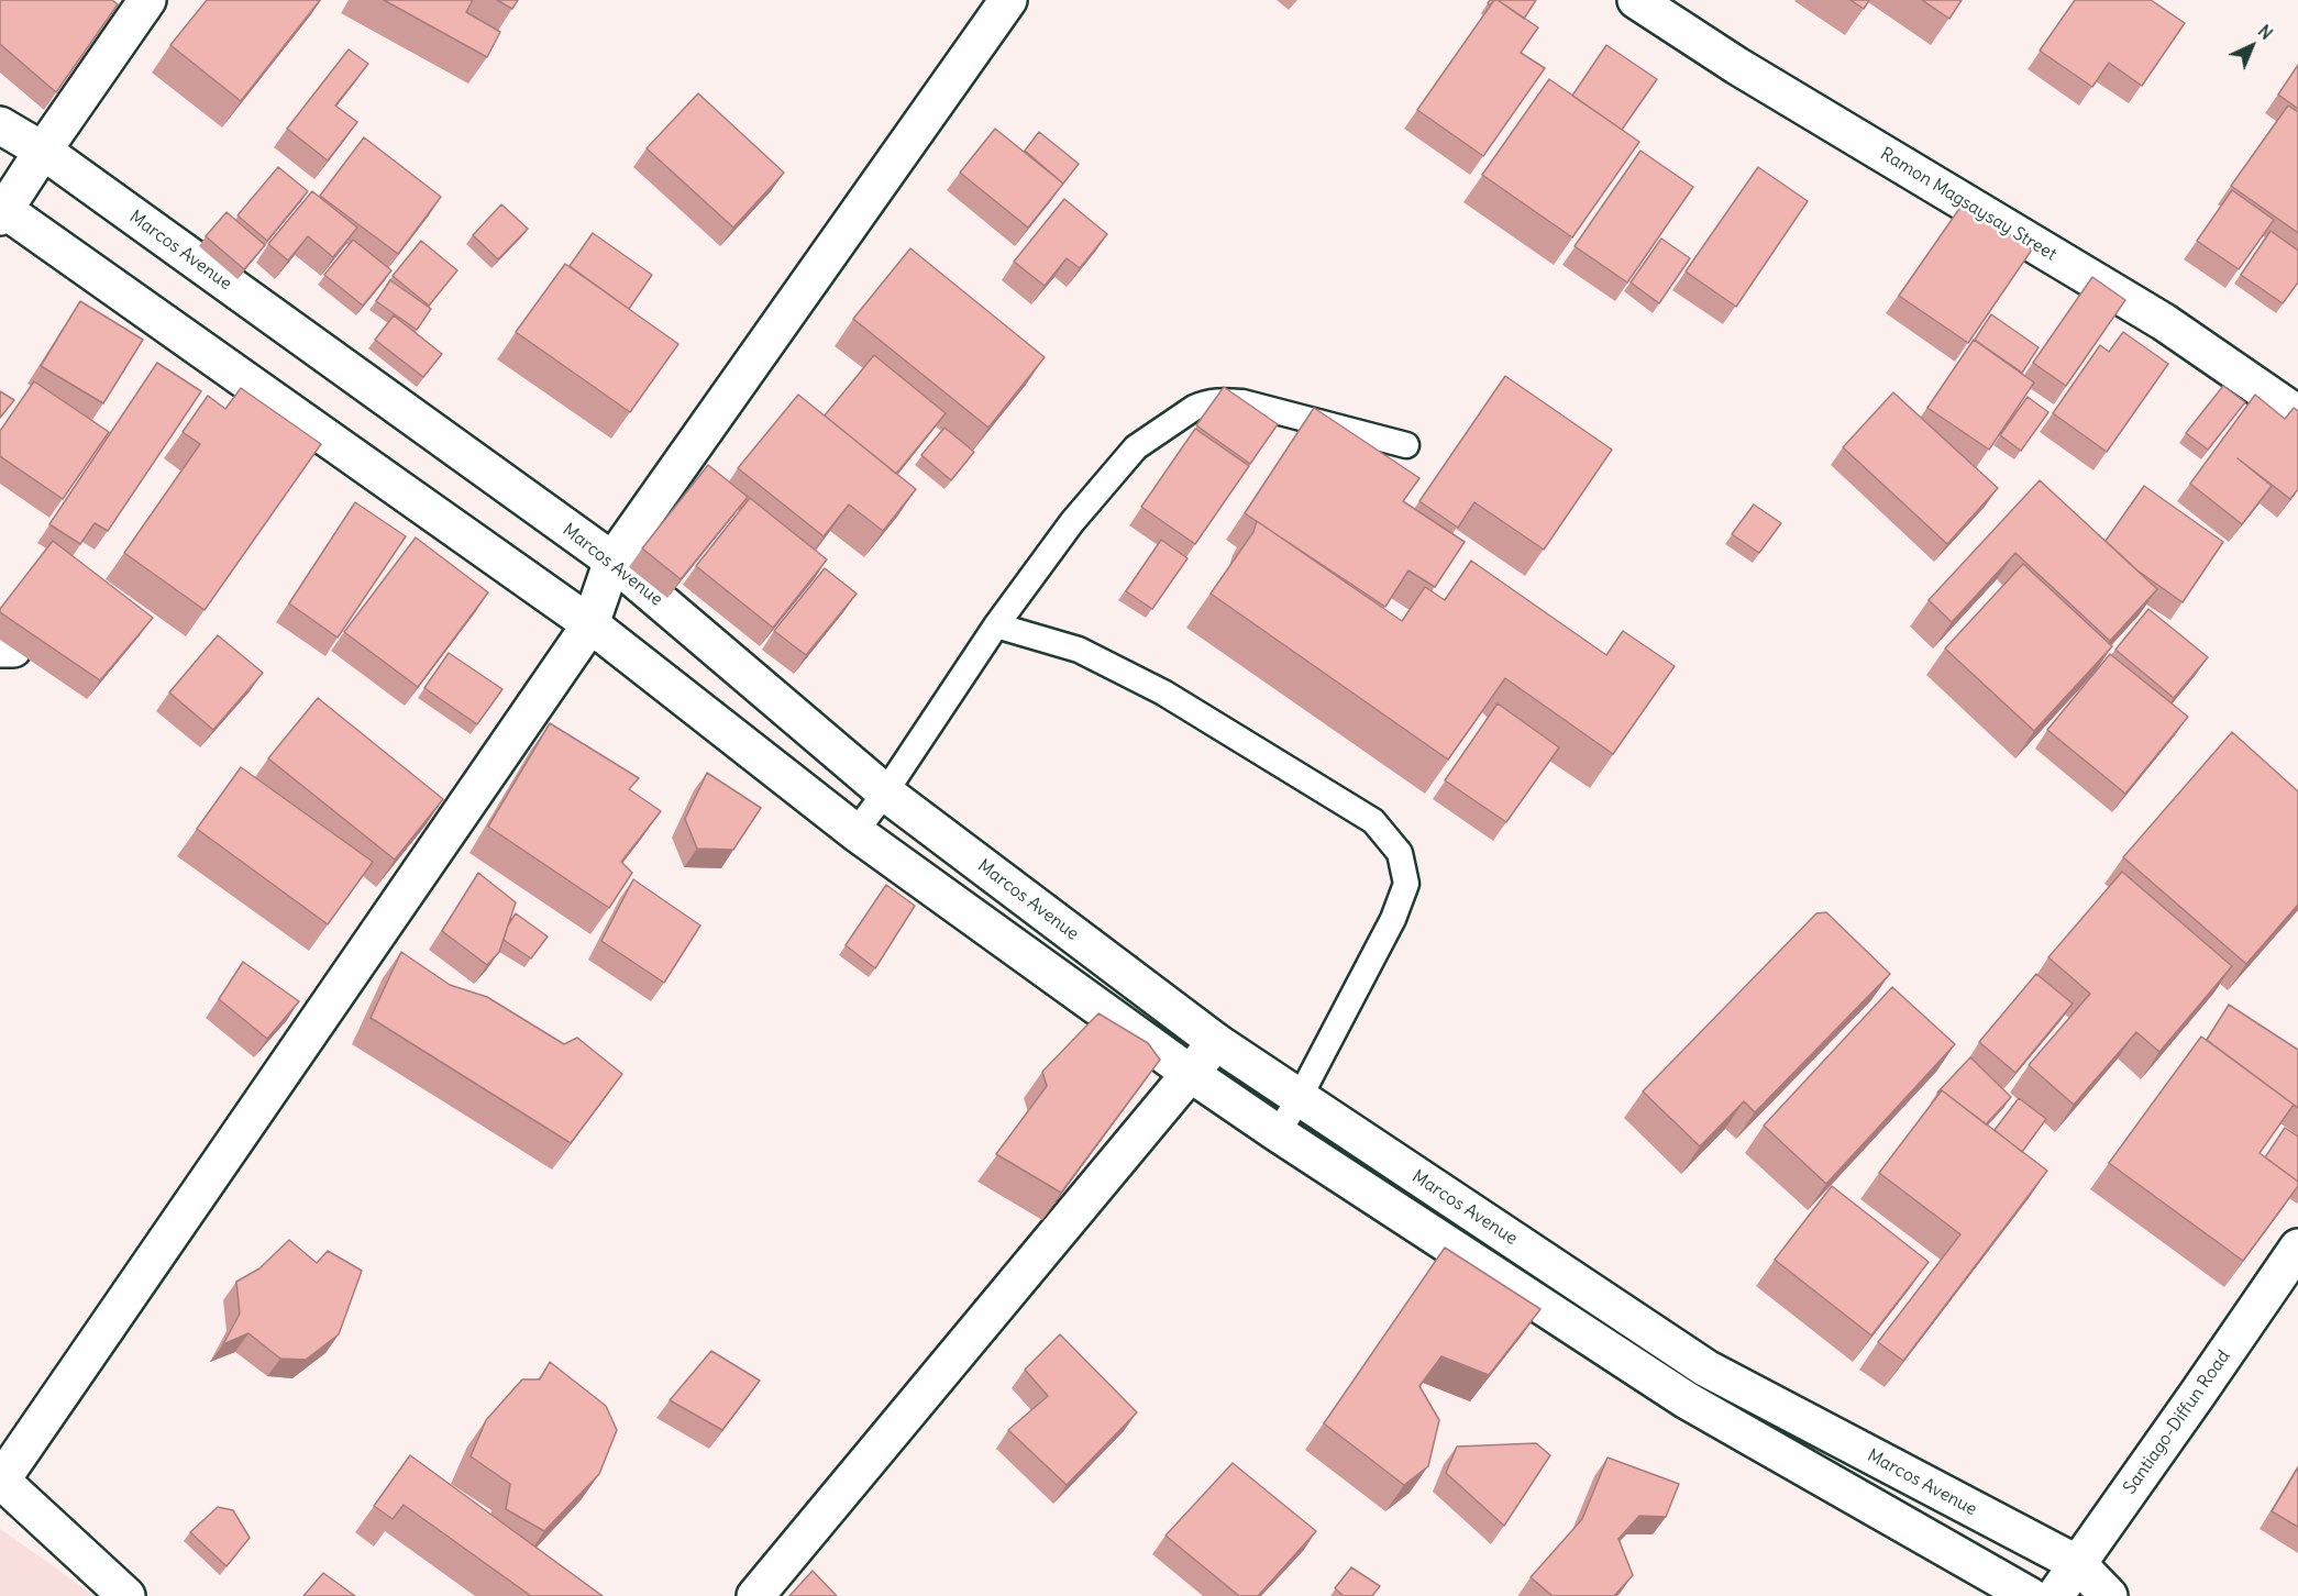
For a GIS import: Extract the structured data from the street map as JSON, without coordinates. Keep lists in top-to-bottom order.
{
  "streets": {
    "main road": ["Ramon Magsaysay Street", "Marcos Avenue", "Santiago-Diffun Road"]
  },
  "crossings": [
    ["Marcos Avenue", "Santiago-Diffun Road"]
  ],
  "north": "top right"
}
